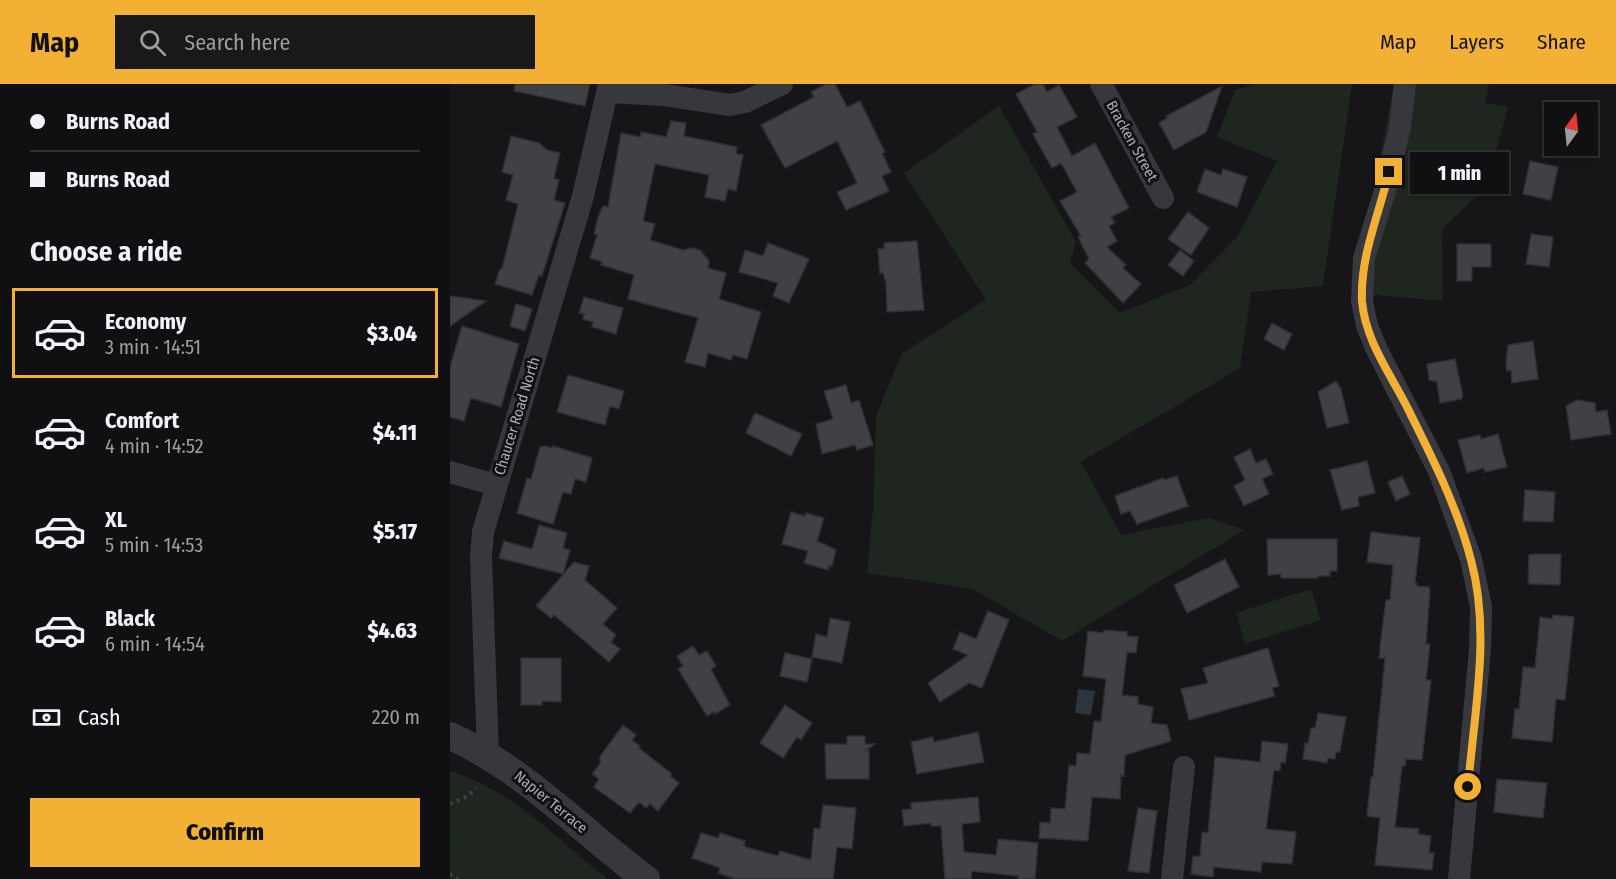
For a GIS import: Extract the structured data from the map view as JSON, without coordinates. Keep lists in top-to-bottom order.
{
  "streets": {
    "street": ["Bracken Street", "Chaucer Road North", "Napier Terrace"]
  },
  "crossings": [
    ["Chaucer Road North", "Napier Terrace"]
  ],
  "north": "top",
  "page": {
    "header": "Map",
    "search": "Search here",
    "nav": ["Map", "Layers", "Share"],
    "banner": ["Burns Road", "Burns Road"],
    "bubble": "1 min",
    "heading": "Choose a ride",
    "list": [
      {
        "name": "Economy",
        "note": "3 min · 14:51",
        "value": "$3.04"
      },
      {
        "name": "Comfort",
        "note": "4 min · 14:52",
        "value": "$4.11"
      },
      {
        "name": "XL",
        "note": "5 min · 14:53",
        "value": "$5.17"
      },
      {
        "name": "Black",
        "note": "6 min · 14:54",
        "value": "$4.63"
      }
    ],
    "pay": ["Cash", "220 m"],
    "buttons": "Confirm"
  }
}
